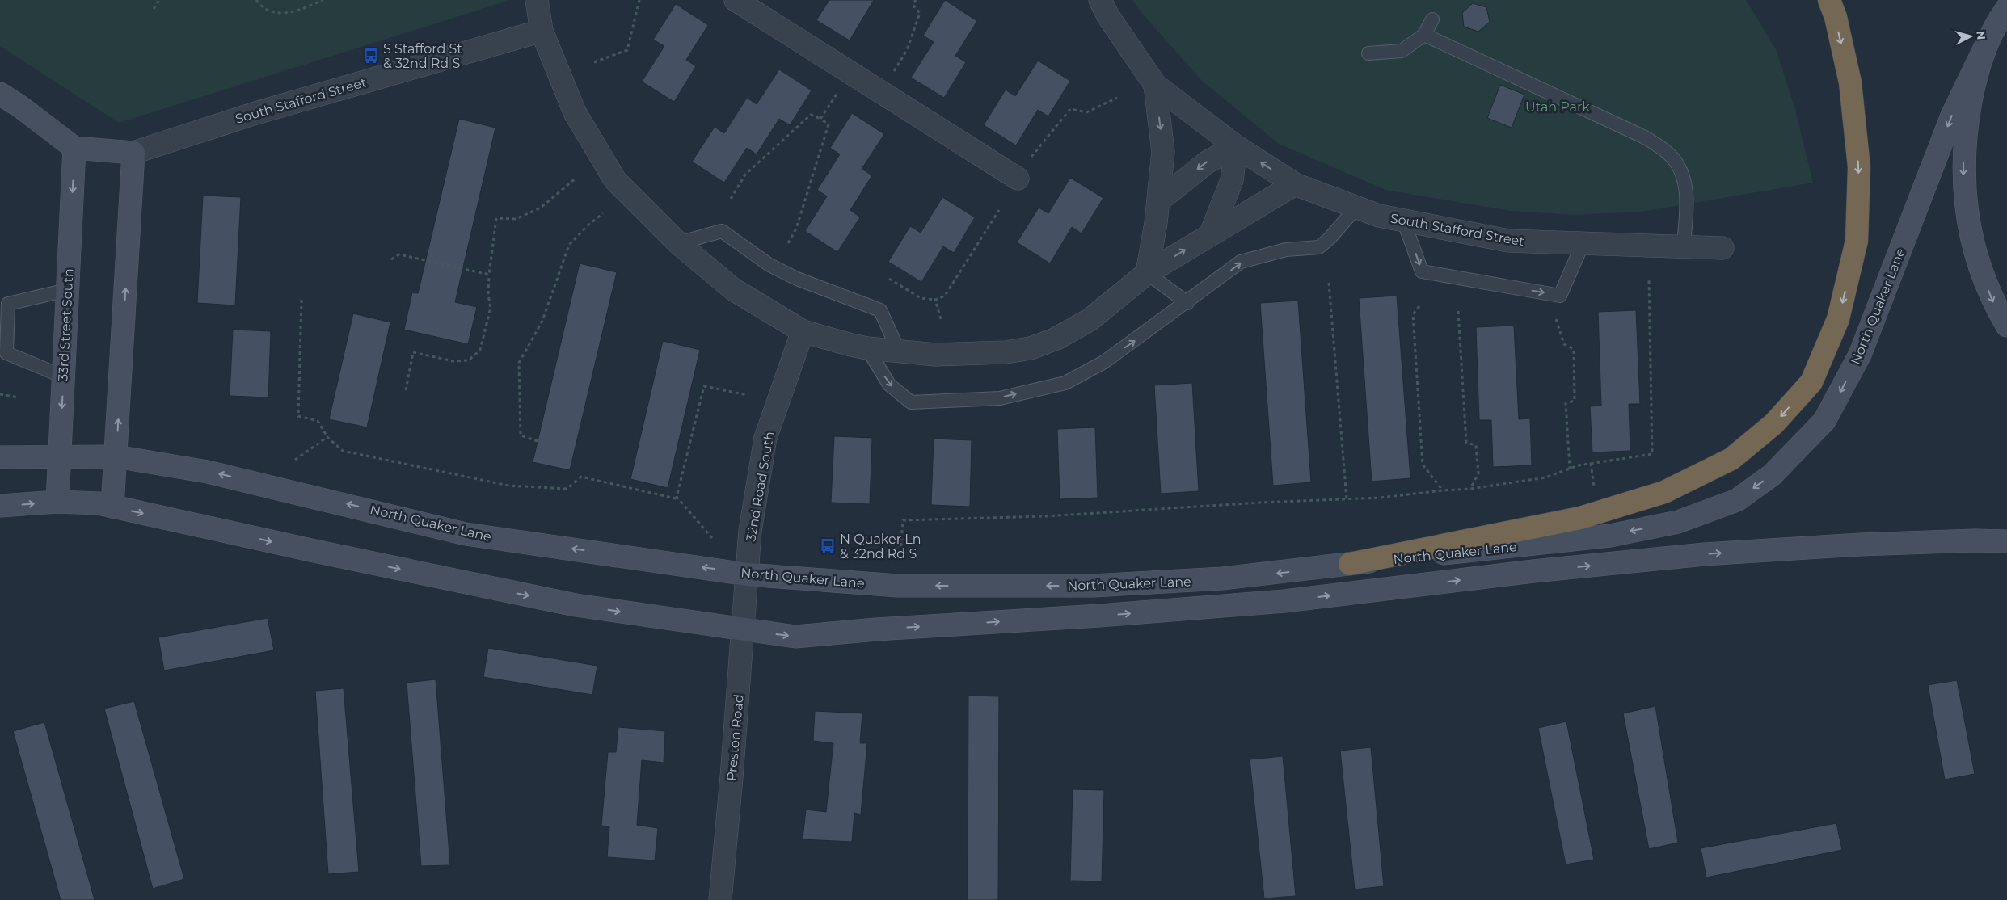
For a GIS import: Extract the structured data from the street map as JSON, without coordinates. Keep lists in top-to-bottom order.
{
  "streets": {
    "main road": ["South Stafford Street", "North Quaker Lane", "33rd Street South"],
    "street": ["32nd Road South", "Preston Road"]
  },
  "crossings": [
    ["South Stafford Street", "33rd Street South"],
    ["North Quaker Lane", "33rd Street South"],
    ["North Quaker Lane", "32nd Road South"],
    ["North Quaker Lane", "Preston Road"],
    ["32nd Road South", "Preston Road"]
  ],
  "parks": ["Utah Park"],
  "places": {
    "bus stop": ["S Stafford St & 32nd Rd S", "N Quaker Ln & 32nd Rd S"]
  },
  "north": "right"
}
